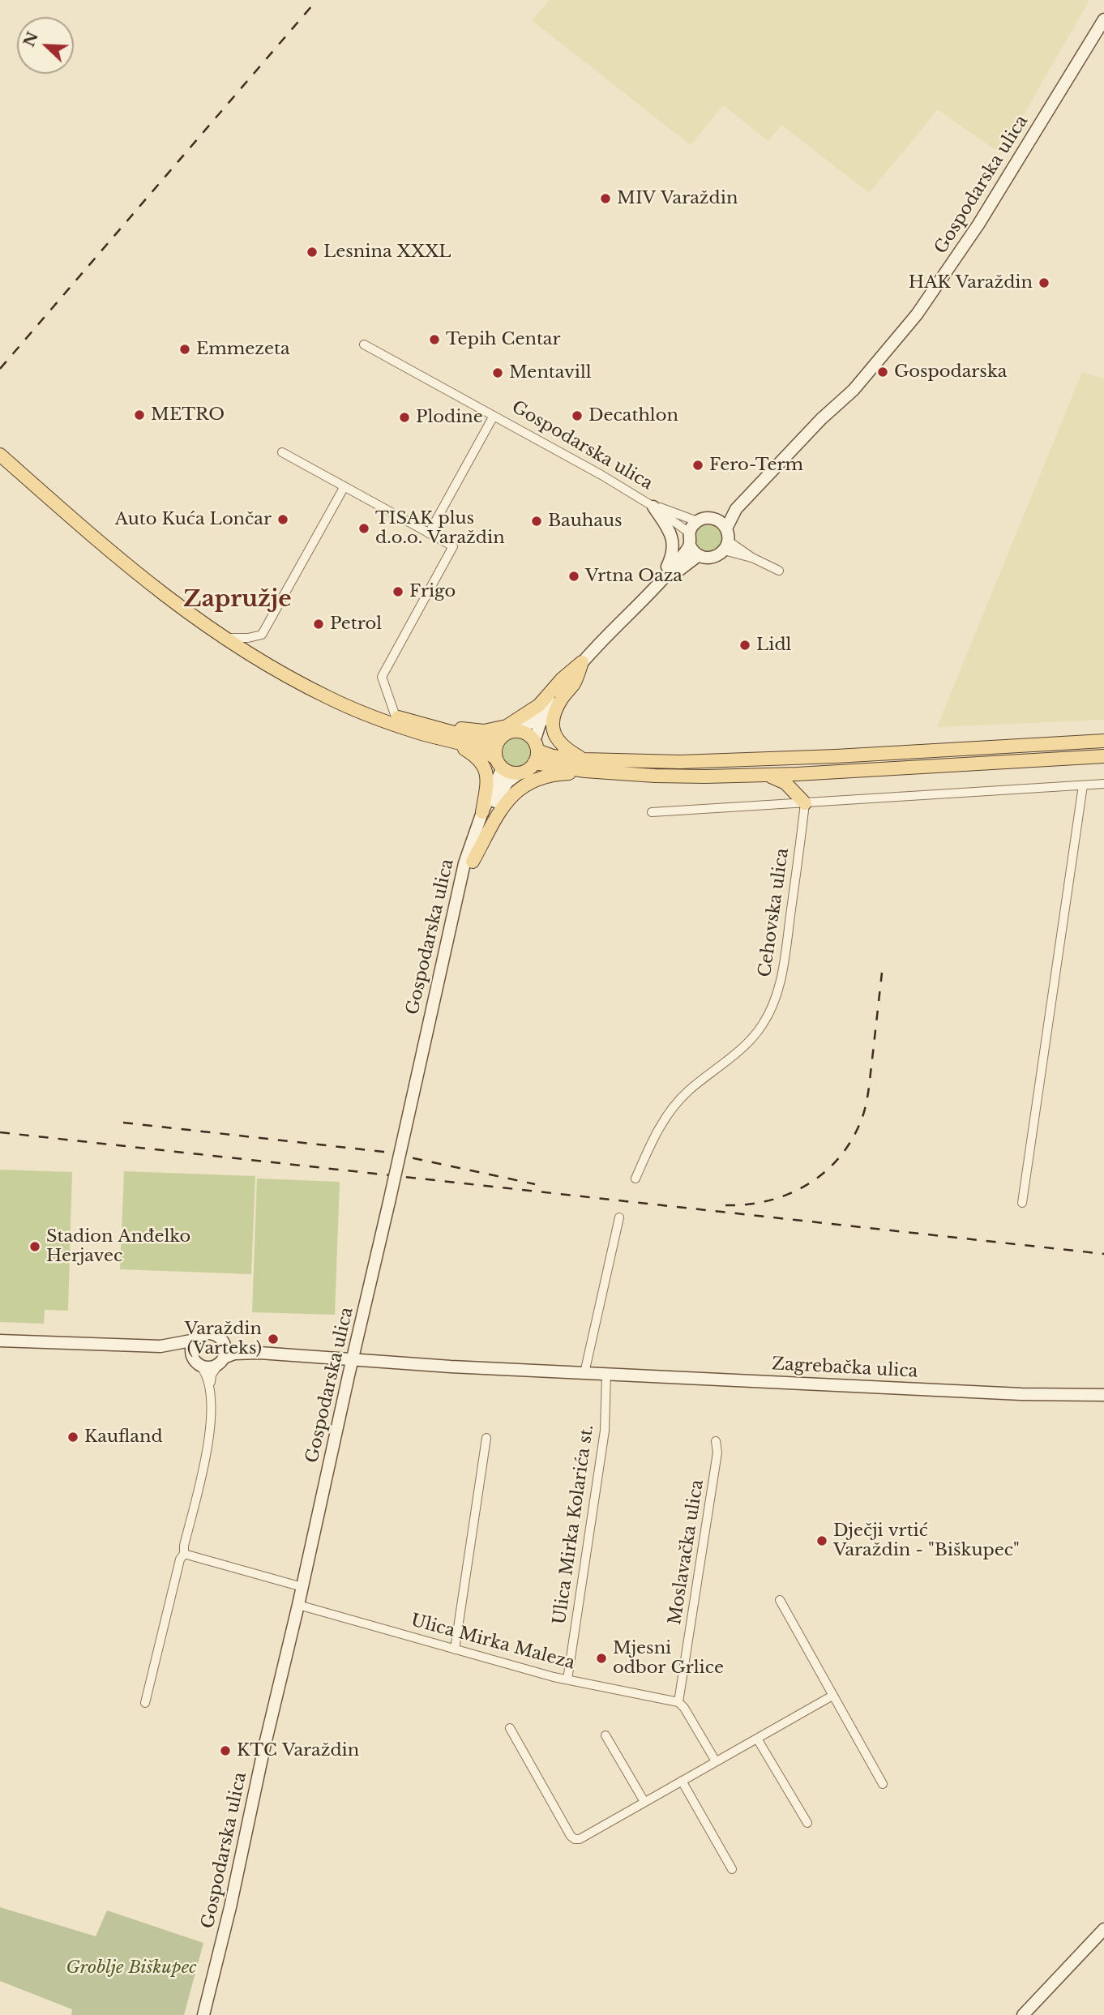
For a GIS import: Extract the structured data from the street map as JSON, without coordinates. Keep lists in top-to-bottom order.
{
  "streets": {
    "main road": ["Gospodarska ulica", "Zagrebačka ulica"],
    "street": [
      "Cehovska ulica",
      "Ulica Mirka Kolarića st.",
      "Moslavačka ulica",
      "Ulica Mirka Maleza"
    ]
  },
  "crossings": [
    ["Gospodarska ulica", "Zagrebačka ulica"],
    ["Gospodarska ulica", "Ulica Mirka Maleza"],
    ["Zagrebačka ulica", "Ulica Mirka Kolarića st."],
    ["Ulica Mirka Kolarića st.", "Ulica Mirka Maleza"],
    ["Moslavačka ulica", "Ulica Mirka Maleza"]
  ],
  "districts": ["Zapružje"],
  "parks": ["Groblje Biškupec"],
  "places": [
    "MIV Varaždin",
    "Lesnina XXXL",
    "HAK Varaždin",
    "Tepih Centar",
    "Emmezeta",
    "Gospodarska",
    "Mentavill",
    "METRO",
    "Decathlon",
    "Plodine",
    "Fero-Term",
    "Auto Kuća Lončar",
    "Bauhaus",
    "TISAK plus d.o.o. Varaždin",
    "Vrtna Oaza",
    "Frigo",
    "Petrol",
    "Lidl",
    "Stadion Anđelko Herjavec",
    "Varaždin (Varteks)",
    "Kaufland",
    "Dječji vrtić Varaždin - \"Biškupec\"",
    "Mjesni odbor Grlice",
    "KTC Varaždin"
  ],
  "north": "top left"
}
